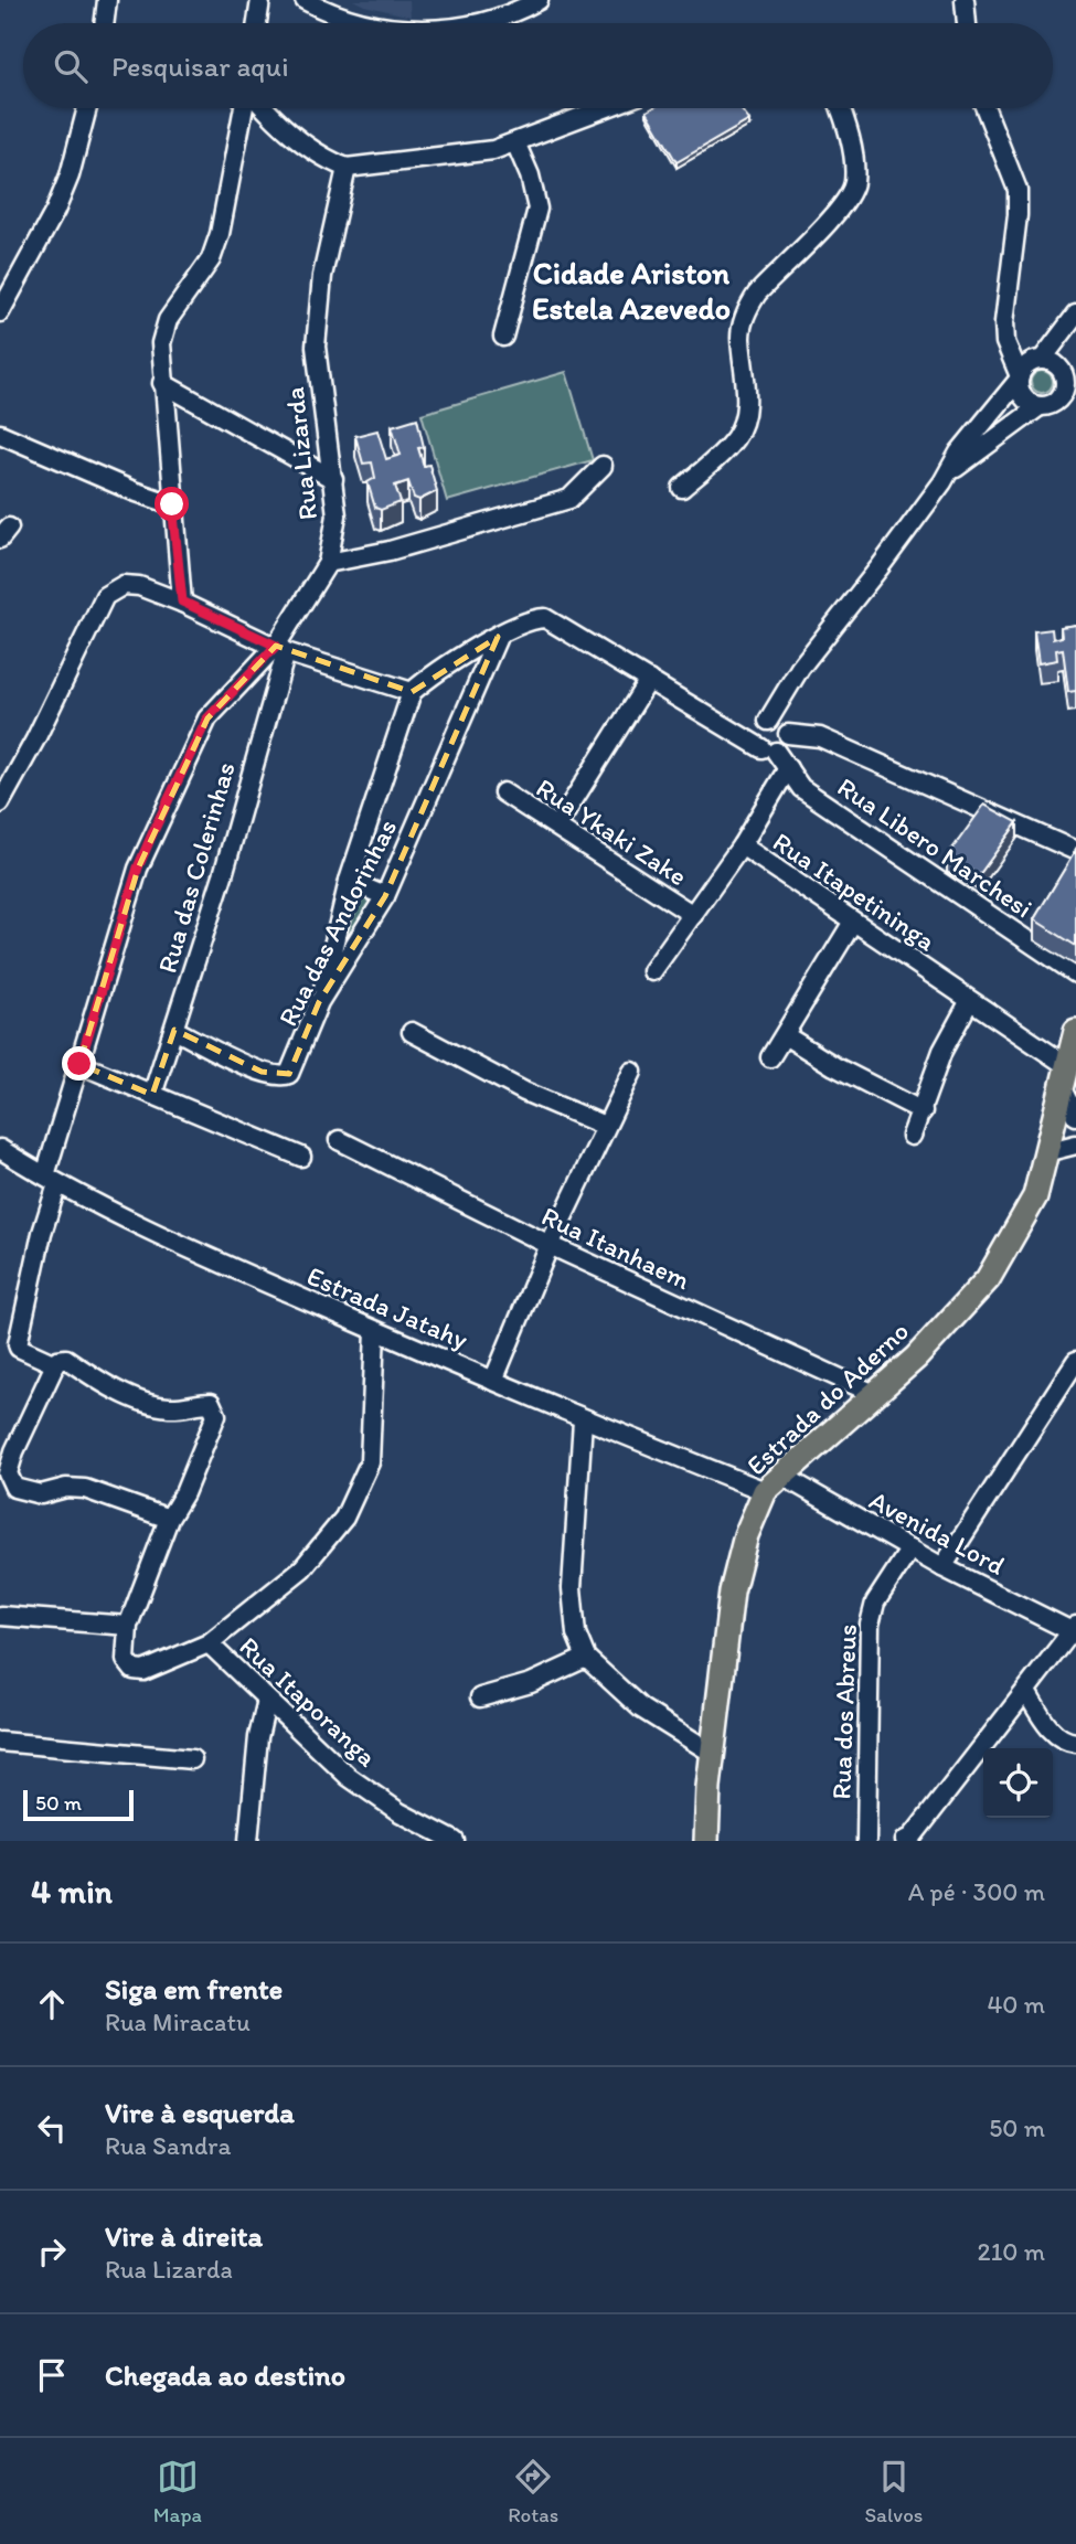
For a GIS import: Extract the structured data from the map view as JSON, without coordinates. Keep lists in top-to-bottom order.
{
  "streets": {
    "main road": ["Estrada do Aderno"],
    "street": [
      "Rua Lizarda",
      "Rua Ykaki Zake",
      "Rua Libero Marchesi",
      "Rua das Colerinhas",
      "Rua Itapetininga",
      "Rua das Andorinhas",
      "Rua Itanhaem",
      "Estrada Jatahy",
      "Avenida Lord",
      "Rua Itaporanga",
      "Rua dos Abreus"
    ]
  },
  "crossings": [
    ["Rua Lizarda", "Rua das Colerinhas"],
    ["Rua Lizarda", "Estrada Jatahy"],
    ["Rua Ykaki Zake", "Rua Itapetininga"],
    ["Rua Libero Marchesi", "Rua das Andorinhas"],
    ["Rua das Colerinhas", "Rua das Andorinhas"],
    ["Rua Itapetininga", "Estrada do Aderno"],
    ["Rua Itanhaem", "Estrada do Aderno"],
    ["Estrada Jatahy", "Estrada do Aderno"],
    ["Estrada Jatahy", "Avenida Lord"],
    ["Estrada do Aderno", "Avenida Lord"],
    ["Avenida Lord", "Rua dos Abreus"]
  ],
  "districts": ["Cidade Ariston Estela Azevedo"],
  "scale_bar": "50 m",
  "page": {
    "search": "Pesquisar aqui",
    "scale": "50 m",
    "heading": ["4 min", "A pé · 300 m"],
    "list": [
      ["Siga em frente", "Rua Miracatu", "40 m"],
      ["Vire à esquerda", "Rua Sandra", "50 m"],
      ["Vire à direita", "Rua Lizarda", "210 m"],
      "Chegada ao destino"
    ],
    "nav": ["Mapa", "Rotas", "Salvos"]
  }
}
